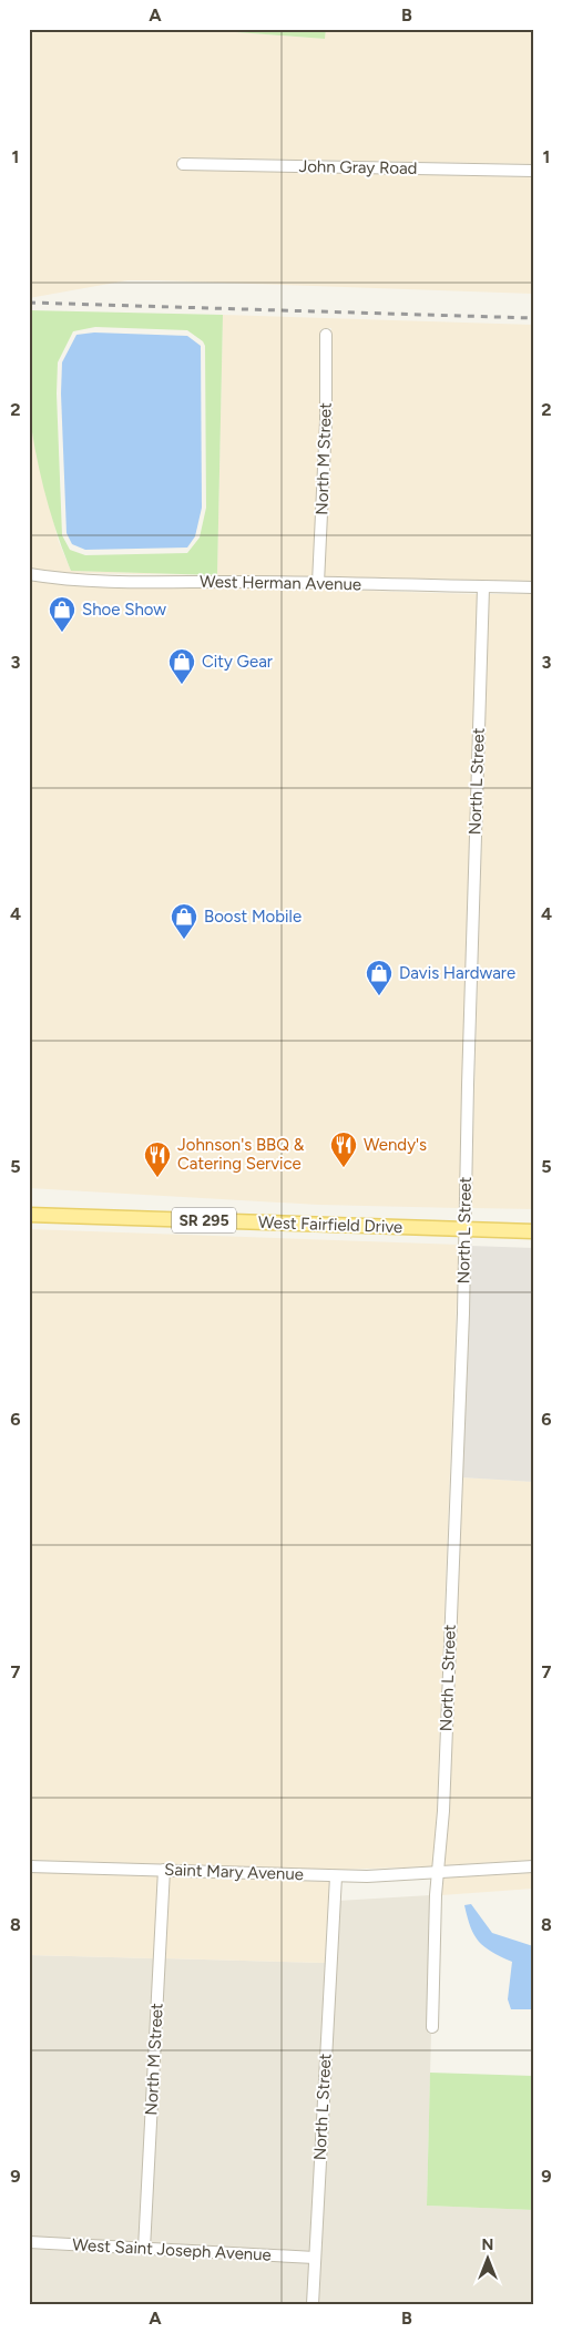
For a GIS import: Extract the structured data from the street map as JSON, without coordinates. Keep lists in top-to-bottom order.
{
  "streets": {
    "main road": ["SR 295", "West Fairfield Drive"],
    "street": [
      "John Gray Road",
      "North M Street",
      "West Herman Avenue",
      "North L Street",
      "Saint Mary Avenue",
      "West Saint Joseph Avenue"
    ]
  },
  "crossings": [
    ["North M Street", "West Herman Avenue"],
    ["North M Street", "Saint Mary Avenue"],
    ["North M Street", "West Saint Joseph Avenue"],
    ["West Herman Avenue", "North L Street"],
    ["North L Street", "West Fairfield Drive"],
    ["North L Street", "Saint Mary Avenue"],
    ["North L Street", "West Saint Joseph Avenue"]
  ],
  "places": {
    "shop": [
      "Shoe Show",
      "City Gear",
      "Boost Mobile",
      "Davis Hardware"
    ],
    "restaurant": ["Wendy's", "Johnson's BBQ & Catering Service"]
  },
  "north": "top",
  "grid": {
    "columns": ["A", "B"],
    "rows": [
      "1",
      "2",
      "3",
      "4",
      "5",
      "6",
      "7",
      "8",
      "9"
    ]
  }
}
